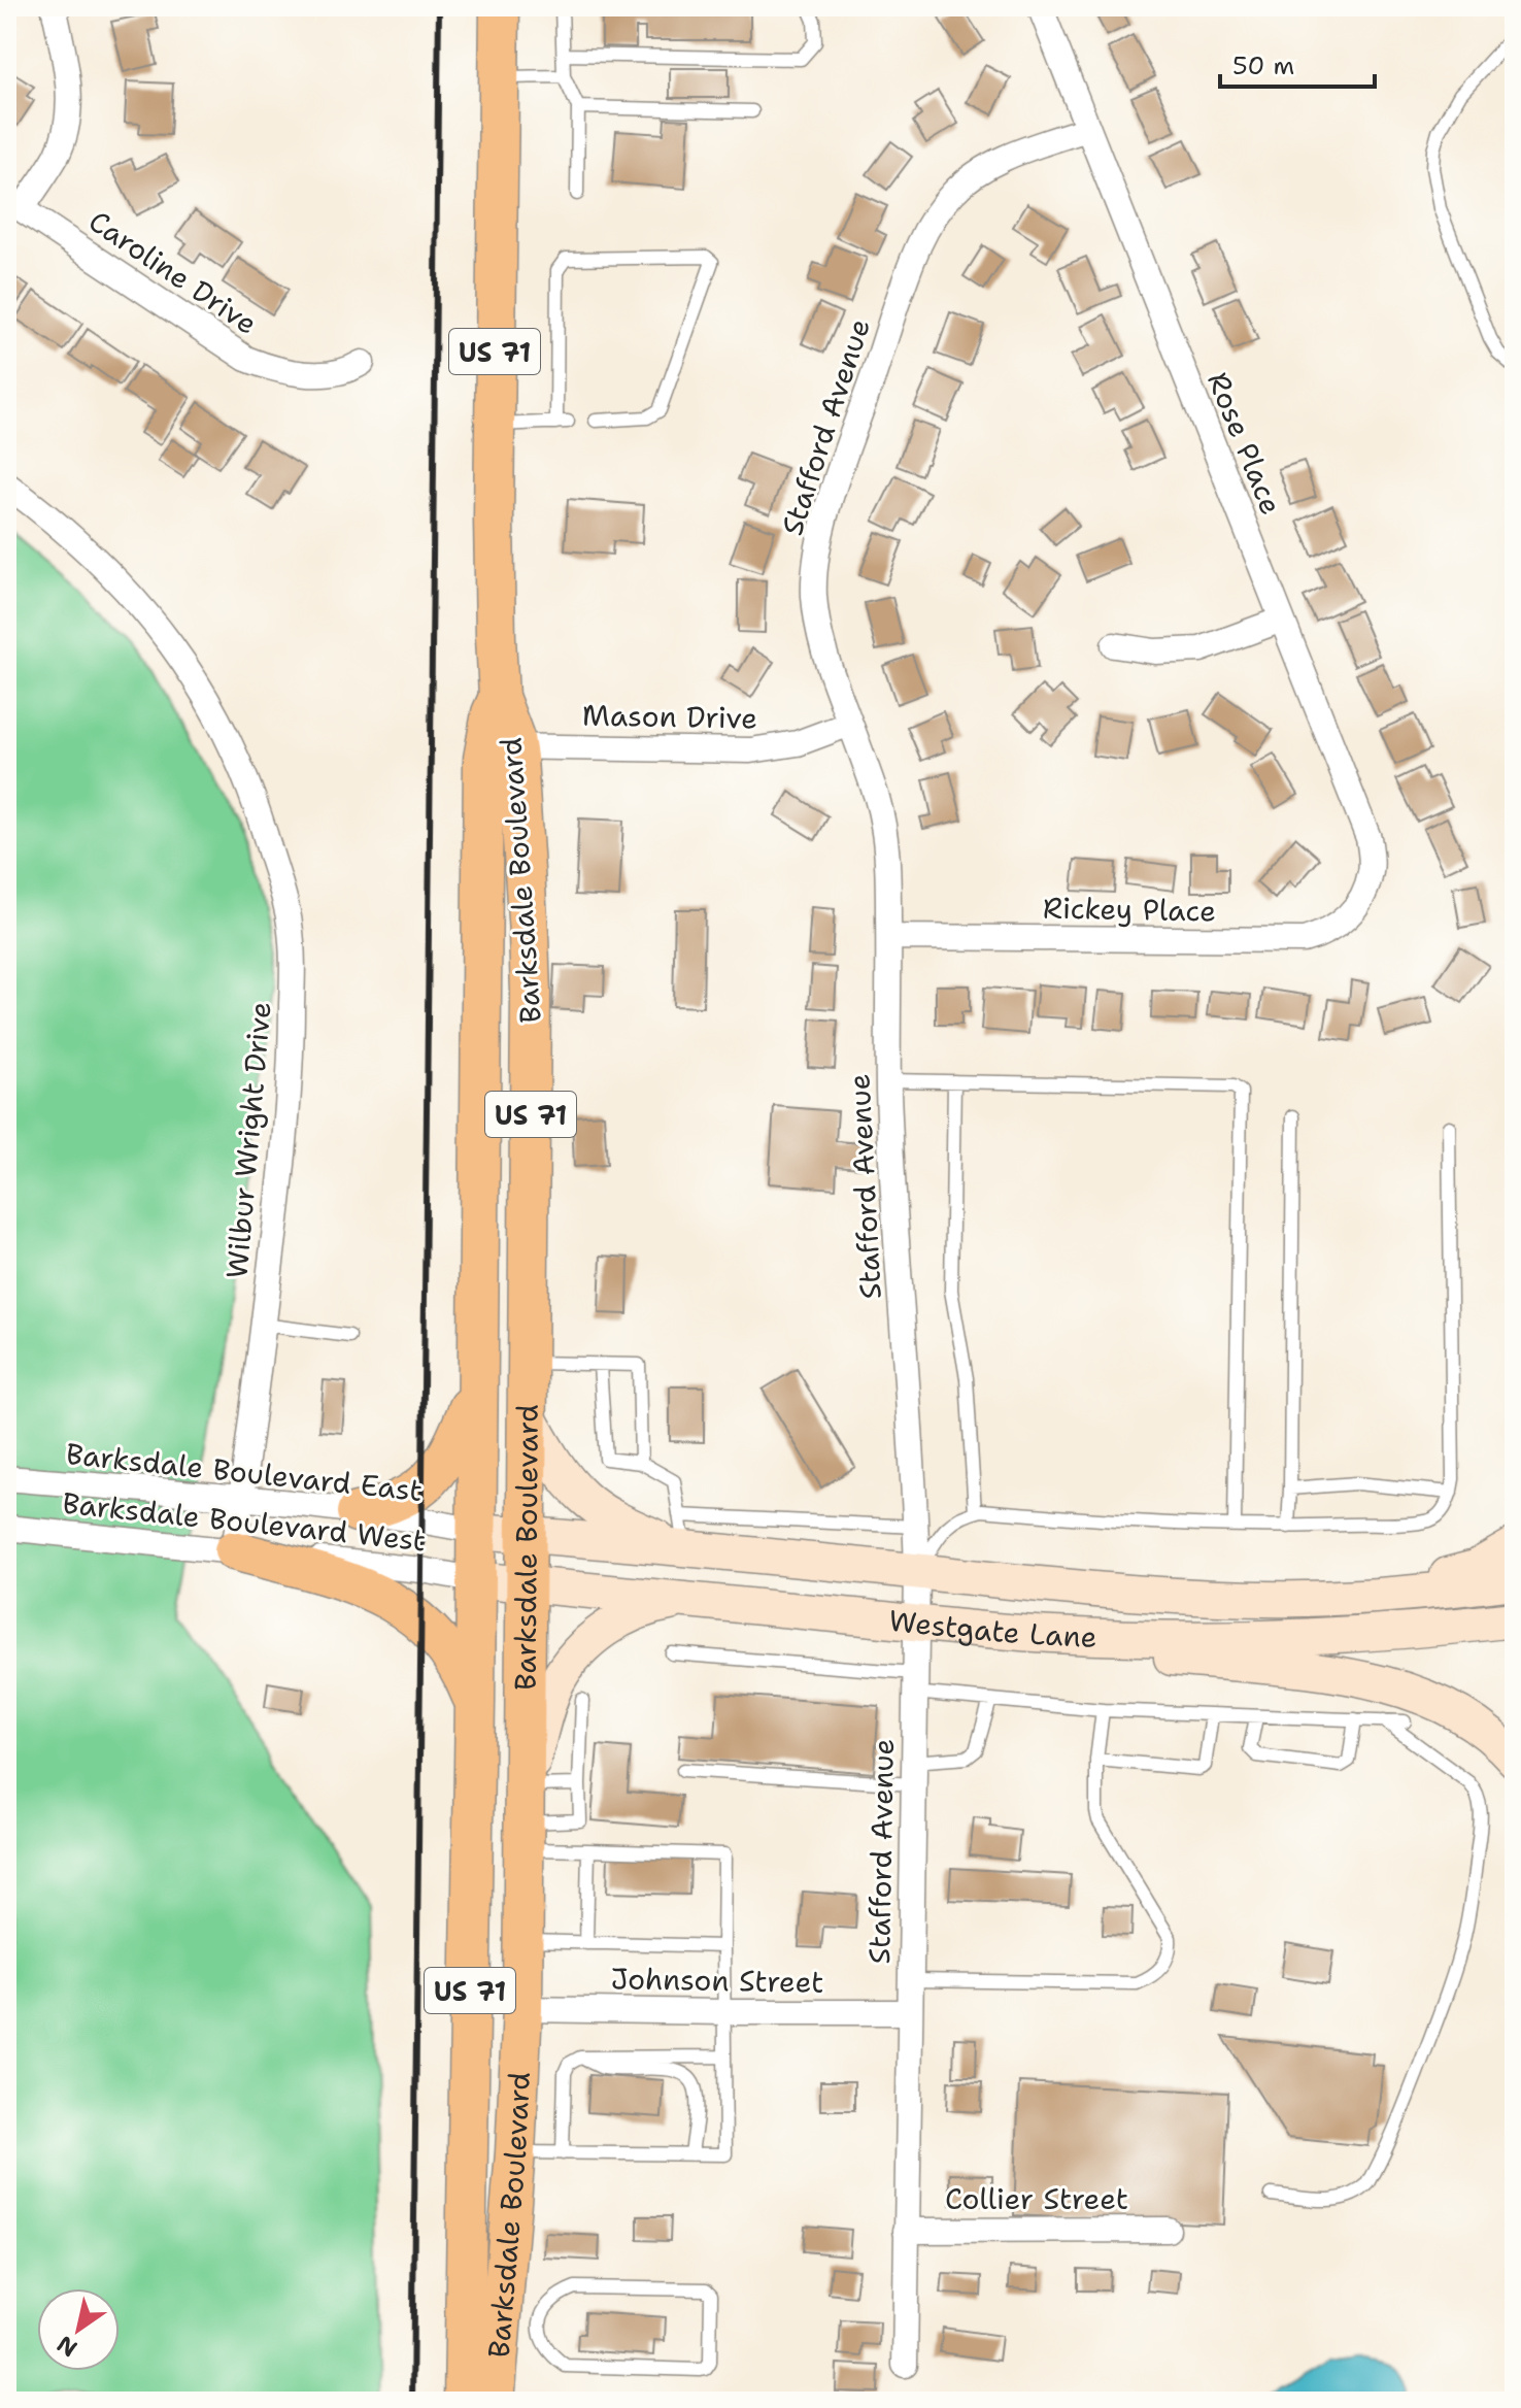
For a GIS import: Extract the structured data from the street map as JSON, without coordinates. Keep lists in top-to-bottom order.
{
  "streets": {
    "main road": ["US 71", "Barksdale Boulevard", "Westgate Lane"],
    "street": [
      "Caroline Drive",
      "Stafford Avenue",
      "Rose Place",
      "Mason Drive",
      "Rickey Place",
      "Wilbur Wright Drive",
      "Barksdale Boulevard East",
      "Barksdale Boulevard West",
      "Johnson Street",
      "Collier Street"
    ]
  },
  "crossings": [
    ["Stafford Avenue", "Rose Place"],
    ["Stafford Avenue", "Mason Drive"],
    ["Stafford Avenue", "Rickey Place"],
    ["Stafford Avenue", "Westgate Lane"],
    ["Stafford Avenue", "Johnson Street"],
    ["Stafford Avenue", "Collier Street"],
    ["Rose Place", "Rickey Place"],
    ["Mason Drive", "Barksdale Boulevard"],
    ["Barksdale Boulevard", "Barksdale Boulevard East"],
    ["Barksdale Boulevard", "Barksdale Boulevard West"],
    ["Barksdale Boulevard", "Westgate Lane"],
    ["Barksdale Boulevard", "Johnson Street"],
    ["Wilbur Wright Drive", "Barksdale Boulevard East"],
    ["Wilbur Wright Drive", "Barksdale Boulevard West"],
    ["Barksdale Boulevard East", "Westgate Lane"],
    ["Barksdale Boulevard West", "Westgate Lane"]
  ],
  "scale_bar": "50 m",
  "north": "bottom left"
}
